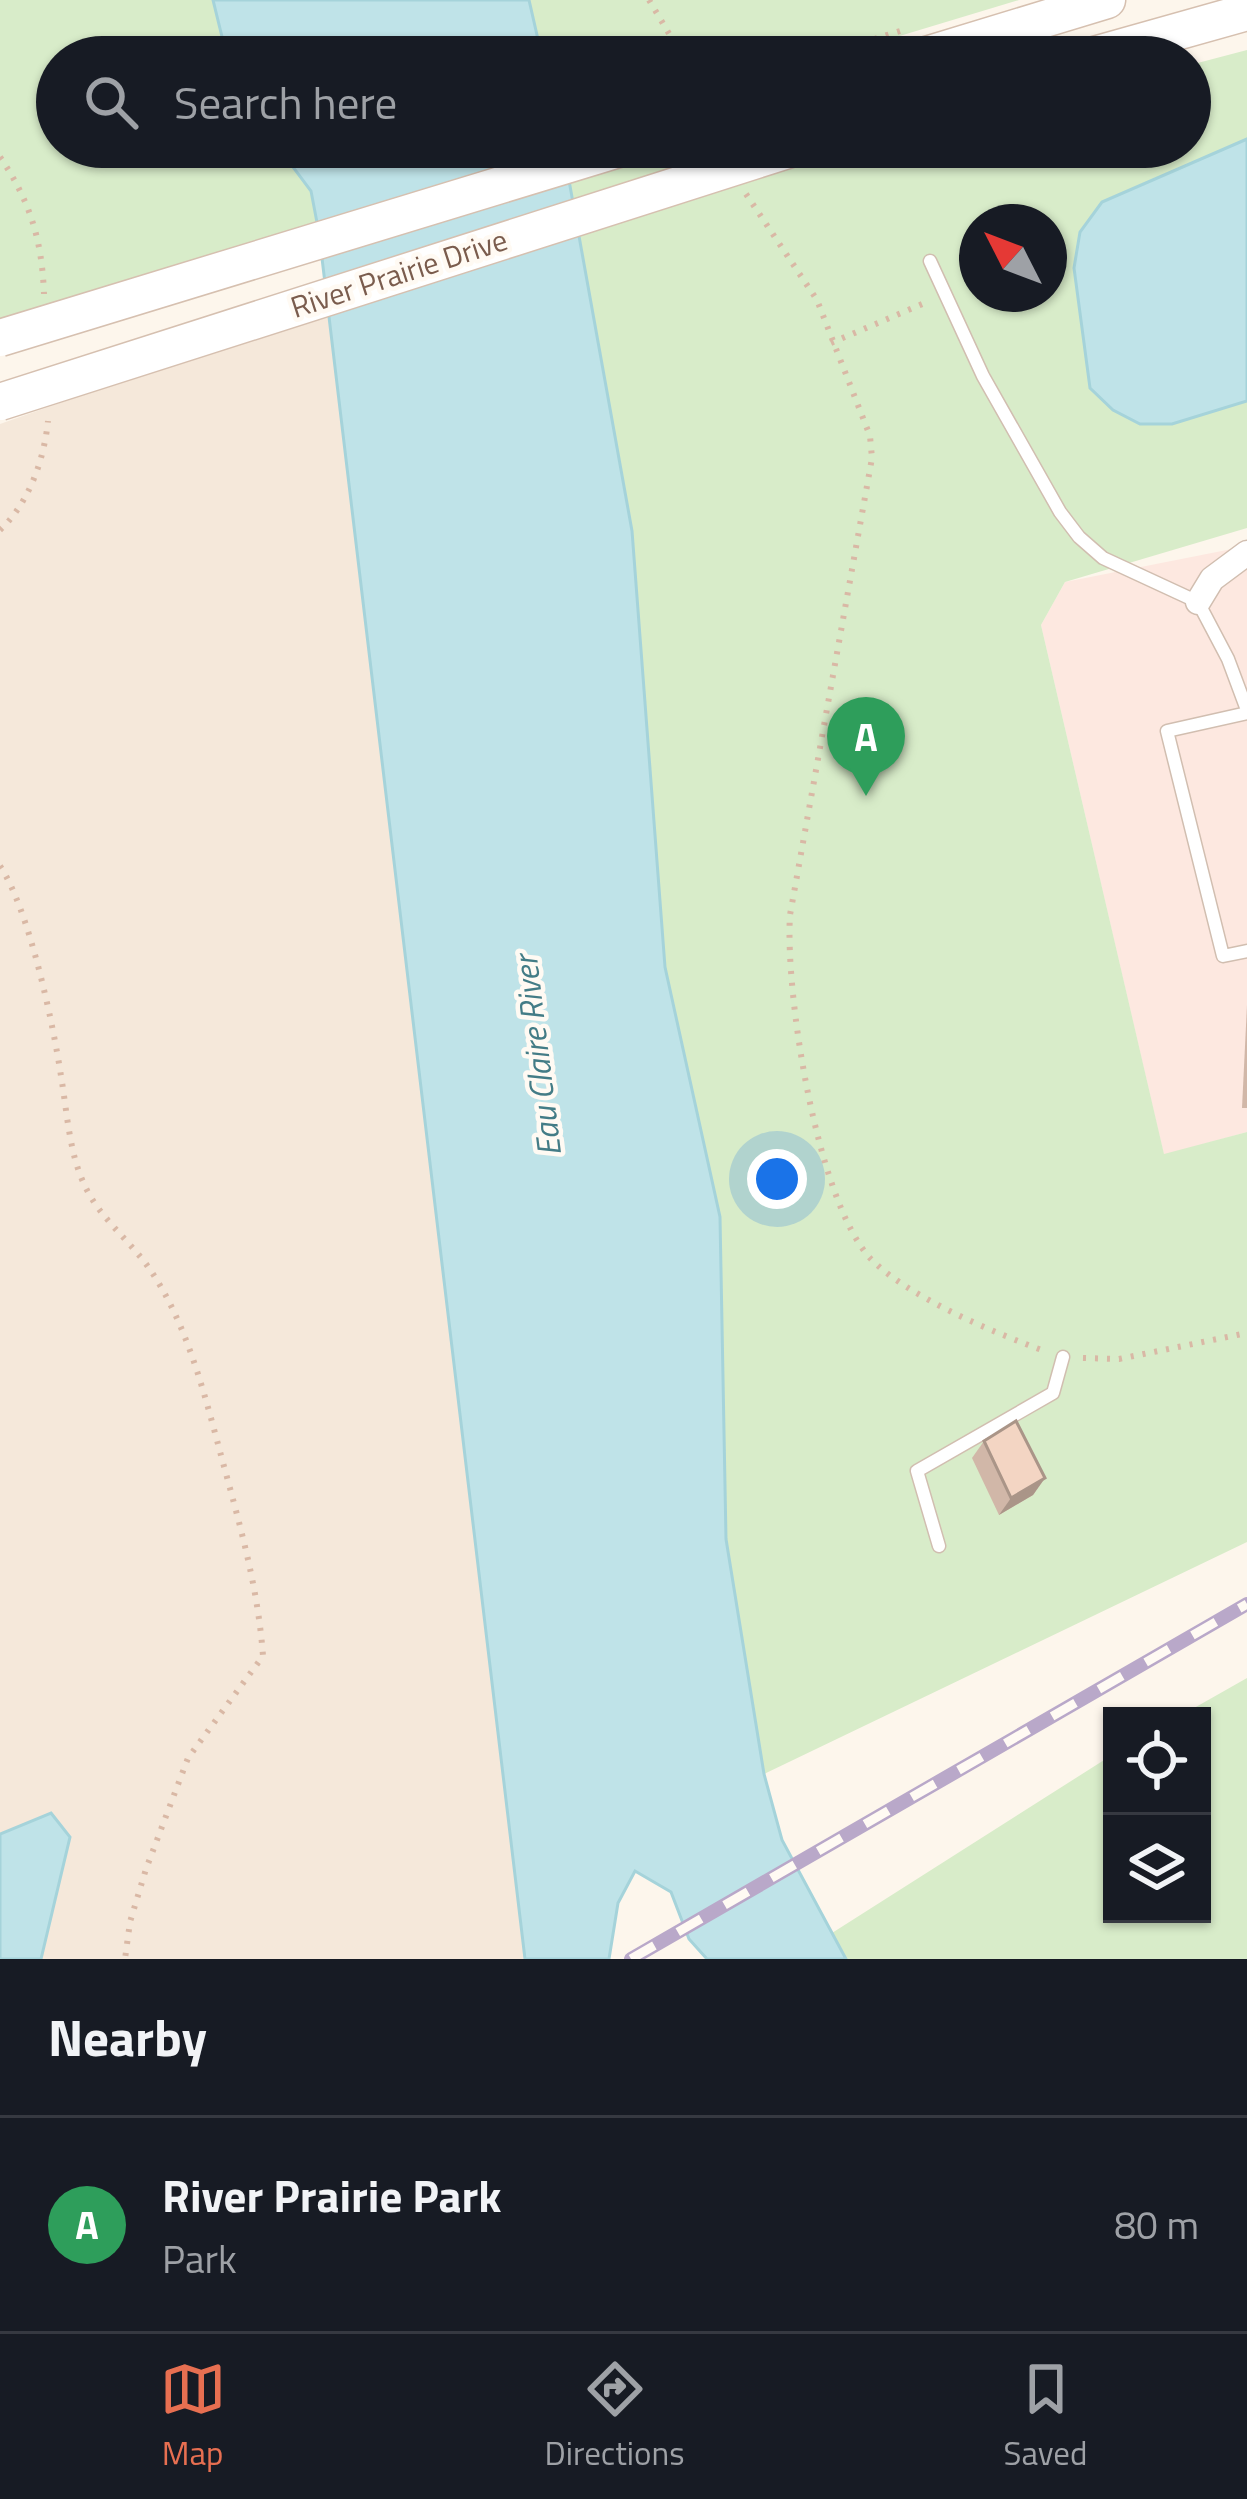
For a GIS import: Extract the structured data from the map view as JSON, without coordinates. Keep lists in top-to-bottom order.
{
  "streets": {
    "main road": ["River Prairie Drive"]
  },
  "water": ["Eau Claire River"],
  "north": "top left",
  "page": {
    "search": "Search here",
    "pins": "A",
    "heading": "Nearby",
    "list": [
      {
        "mark": "A",
        "name": "River Prairie Park",
        "note": "Park",
        "value": "80 m"
      }
    ],
    "nav": ["Map", "Directions", "Saved"]
  }
}
